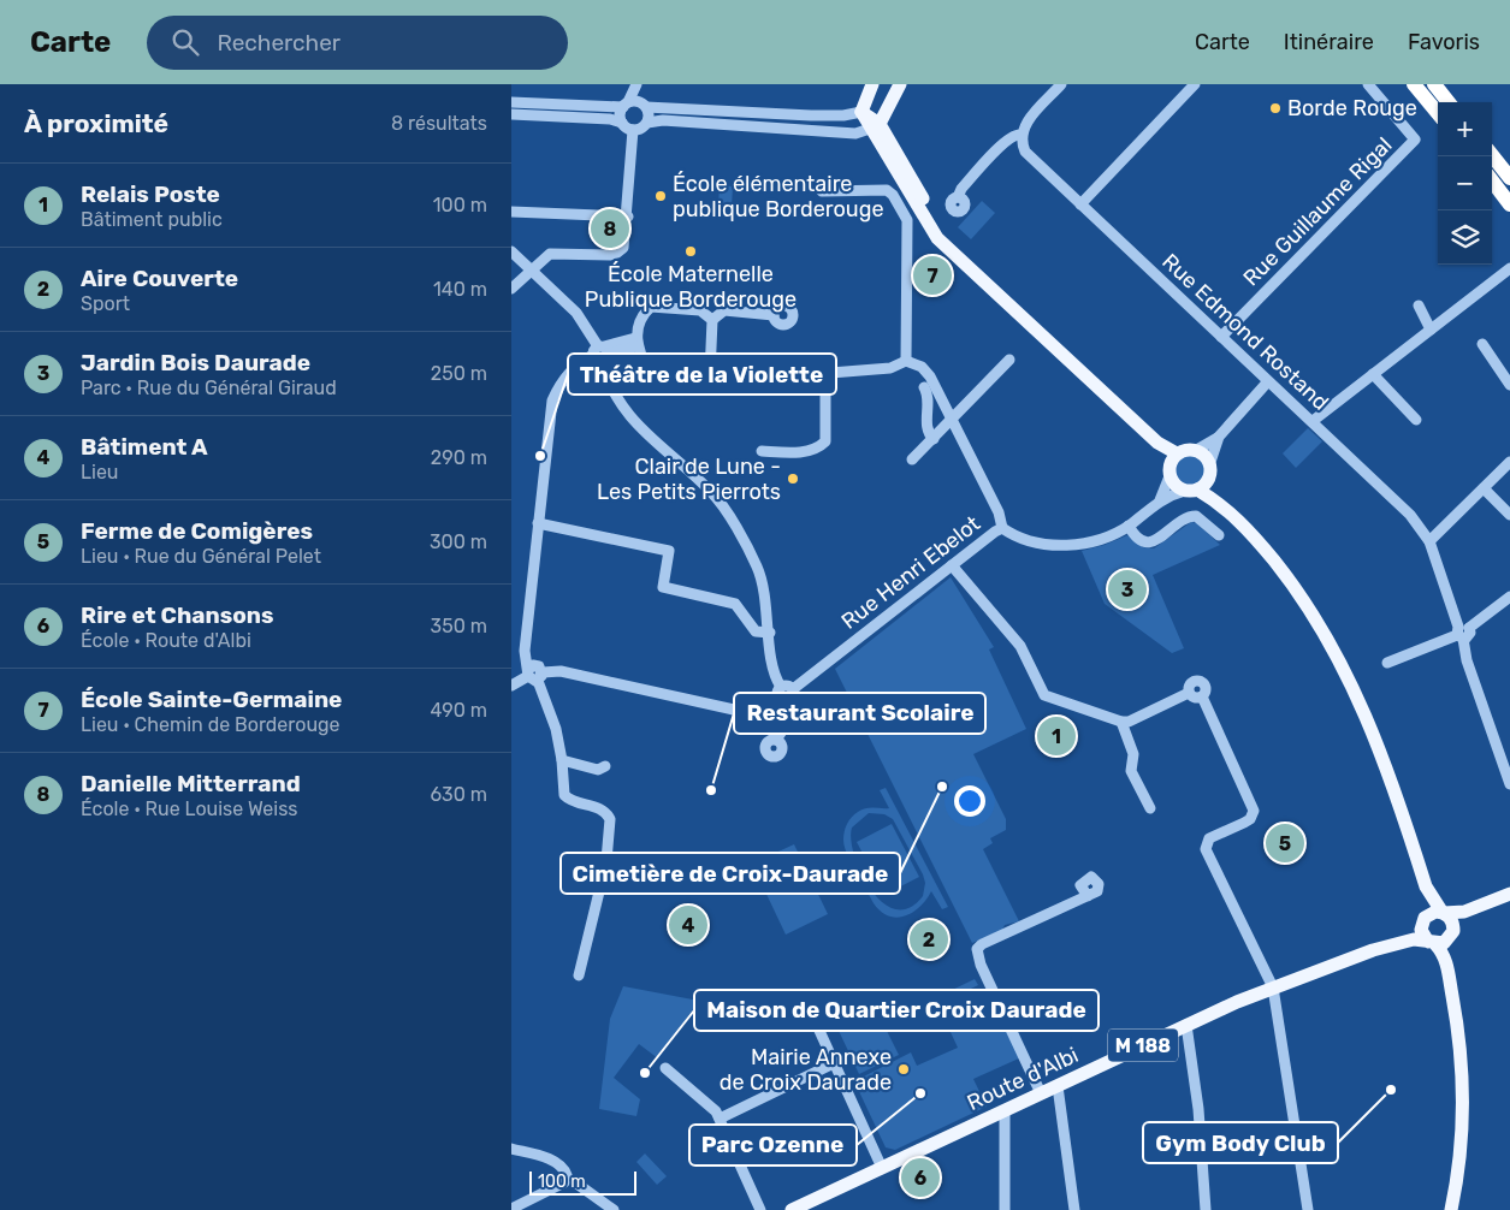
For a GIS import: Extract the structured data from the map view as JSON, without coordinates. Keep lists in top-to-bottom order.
{
  "streets": {
    "main road": ["M 188", "Route d'Albi"],
    "street": ["Rue Guillaume Rigal", "Rue Edmond Rostand", "Rue Henri Ebelot"]
  },
  "crossings": [
    ["Rue Guillaume Rigal", "Rue Edmond Rostand"]
  ],
  "places": [
    "Borde Rouge",
    "École élémentaire publique Borderouge",
    "École Maternelle Publique Borderouge",
    "Théâtre de la Violette",
    "Clair de Lune - Les Petits Pierrots",
    "Cimetière de Croix-Daurade",
    "Restaurant Scolaire",
    "Mairie Annexe de Croix Daurade",
    "Maison de Quartier Croix Daurade",
    "Gym Body Club",
    "Parc Ozenne"
  ],
  "scale_bar": "100 m",
  "page": {
    "header": "Carte",
    "search": "Rechercher",
    "nav": ["Carte", "Itinéraire", "Favoris"],
    "heading": ["À proximité", "8 résultats"],
    "map_buttons": ["+", "−"],
    "list": [
      {
        "mark": "1",
        "name": "Relais Poste",
        "note": "Bâtiment public",
        "value": "100 m"
      },
      {
        "mark": "2",
        "name": "Aire Couverte",
        "note": "Sport",
        "value": "140 m"
      },
      {
        "mark": "3",
        "name": "Jardin Bois Daurade",
        "note": "Parc · Rue du Général Giraud",
        "value": "250 m"
      },
      {
        "mark": "4",
        "name": "Bâtiment A",
        "note": "Lieu",
        "value": "290 m"
      },
      {
        "mark": "5",
        "name": "Ferme de Comigères",
        "note": "Lieu · Rue du Général Pelet",
        "value": "300 m"
      },
      {
        "mark": "6",
        "name": "Rire et Chansons",
        "note": "École · Route d'Albi",
        "value": "350 m"
      },
      {
        "mark": "7",
        "name": "École Sainte-Germaine",
        "note": "Lieu · Chemin de Borderouge",
        "value": "490 m"
      },
      {
        "mark": "8",
        "name": "Danielle Mitterrand",
        "note": "École · Rue Louise Weiss",
        "value": "630 m"
      }
    ],
    "pins": [
      "8",
      "7",
      "3",
      "1",
      "5",
      "4",
      "2",
      "6"
    ],
    "scale": "100 m"
  }
}
